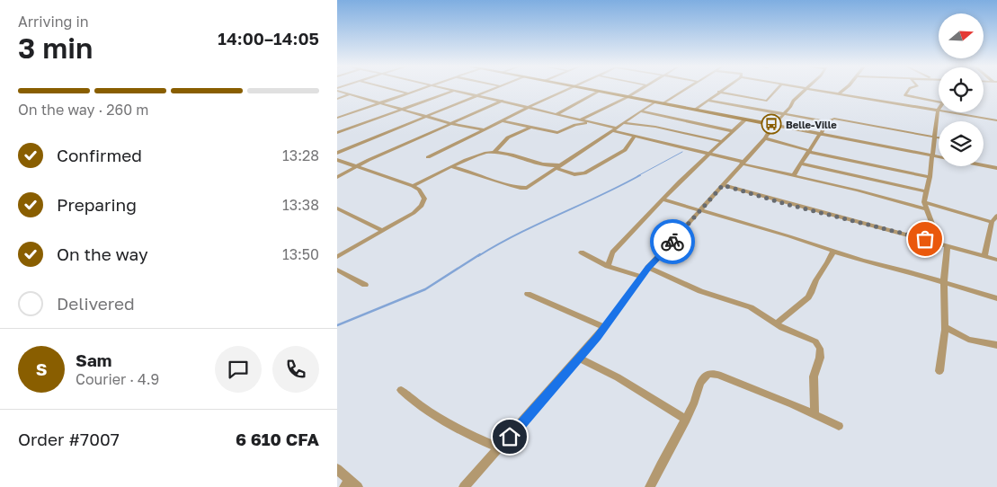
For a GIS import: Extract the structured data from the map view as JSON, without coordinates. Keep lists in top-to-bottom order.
{
  "places": {
    "bus stop": ["Belle-Ville"]
  },
  "north": "right",
  "page": {
    "heading": ["3 min", "Arriving in", "14:00–14:05"],
    "panel": [
      "Sam",
      "Courier · 4.9",
      "Order #7007",
      "6 610 CFA"
    ],
    "bar": "On the way · 260 m",
    "list": [
      ["Confirmed", "13:28"],
      ["Preparing", "13:38"],
      ["On the way", "13:50"],
      "Delivered"
    ],
    "round": "S"
  }
}
